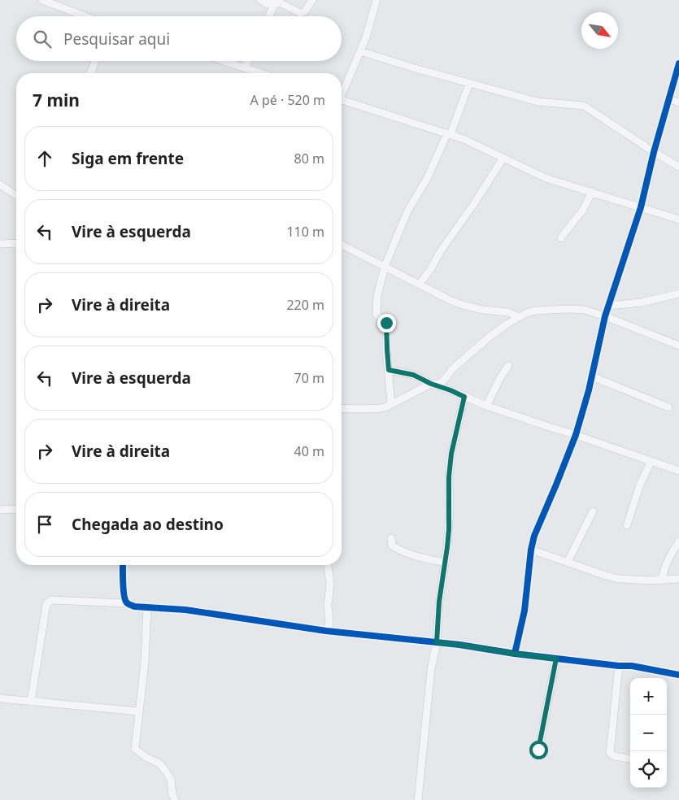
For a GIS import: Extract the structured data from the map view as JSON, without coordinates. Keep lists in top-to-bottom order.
{
  "north": "bottom right",
  "page": {
    "search": "Pesquisar aqui",
    "heading": ["7 min", "A pé · 520 m"],
    "list": [
      ["Siga em frente", "80 m"],
      ["Vire à esquerda", "110 m"],
      ["Vire à direita", "220 m"],
      ["Vire à esquerda", "70 m"],
      ["Vire à direita", "40 m"],
      "Chegada ao destino"
    ],
    "map_buttons": ["+", "−"]
  }
}
